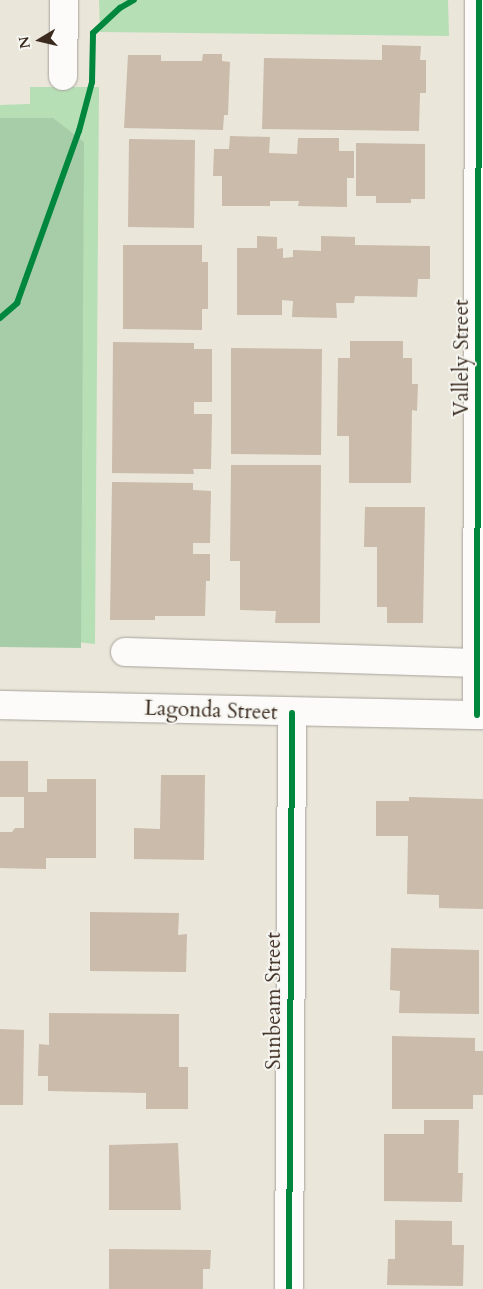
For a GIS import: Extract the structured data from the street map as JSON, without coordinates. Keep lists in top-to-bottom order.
{
  "streets": {
    "street": ["Vallely Street", "Lagonda Street", "Sunbeam Street"]
  },
  "crossings": [
    ["Vallely Street", "Lagonda Street"],
    ["Lagonda Street", "Sunbeam Street"]
  ],
  "north": "left"
}
